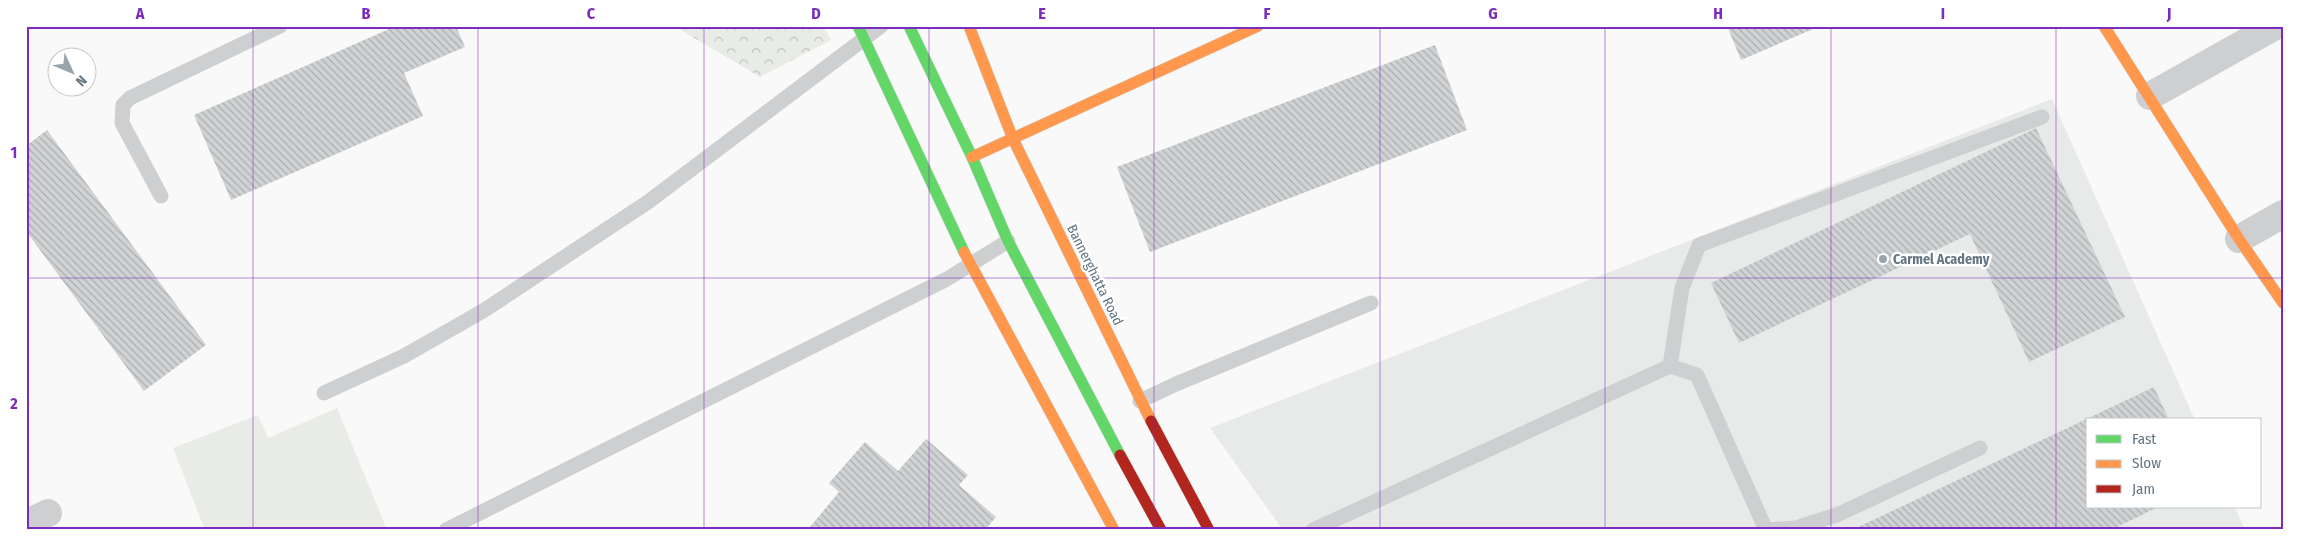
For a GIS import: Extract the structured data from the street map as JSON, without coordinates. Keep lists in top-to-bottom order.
{
  "streets": {
    "street": ["Bannerghatta Road"]
  },
  "places": ["Carmel Academy"],
  "legend": ["Fast", "Slow", "Jam"],
  "north": "bottom right",
  "grid": {
    "columns": [
      "A",
      "B",
      "C",
      "D",
      "E",
      "F",
      "G",
      "H",
      "I",
      "J"
    ],
    "rows": ["1", "2"]
  }
}
